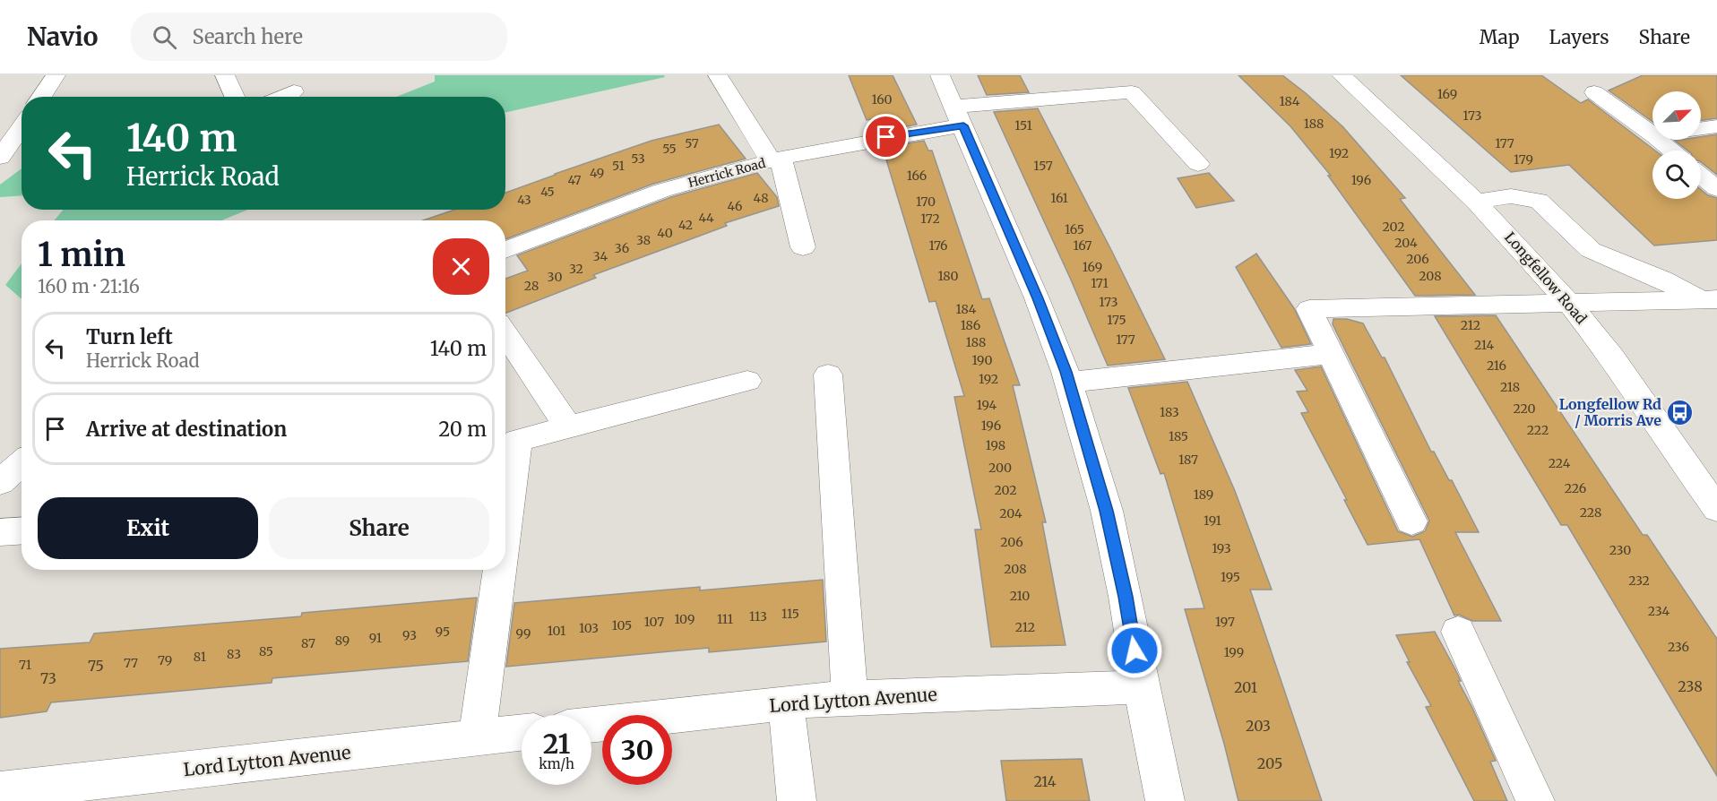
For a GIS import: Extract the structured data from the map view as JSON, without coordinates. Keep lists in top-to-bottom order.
{
  "streets": {
    "street": ["Herrick Road", "Longfellow Road", "Lord Lytton Avenue"]
  },
  "places": {
    "bus stop": ["Longfellow Rd / Morris Ave"]
  },
  "house_numbers": [
    "169",
    "160",
    "184",
    "173",
    "188",
    "151",
    "57",
    "177",
    "55",
    "192",
    "53",
    "179",
    "51",
    "157",
    "49",
    "166",
    "47",
    "196",
    "45",
    "48",
    "161",
    "43",
    "170",
    "46",
    "44",
    "172",
    "42",
    "202",
    "165",
    "40",
    "38",
    "204",
    "176",
    "167",
    "36",
    "34",
    "206",
    "169",
    "32",
    "180",
    "208",
    "30",
    "171",
    "28",
    "173",
    "184",
    "175",
    "186",
    "212",
    "177",
    "188",
    "214",
    "190",
    "216",
    "192",
    "218",
    "194",
    "220",
    "183",
    "196",
    "222",
    "185",
    "198",
    "187",
    "224",
    "200",
    "226",
    "202",
    "189",
    "228",
    "204",
    "191",
    "206",
    "193",
    "230",
    "208",
    "195",
    "232",
    "210",
    "234",
    "115",
    "113",
    "109",
    "111",
    "107",
    "197",
    "105",
    "212",
    "103",
    "101",
    "95",
    "99",
    "93",
    "91",
    "89",
    "87",
    "236",
    "85",
    "199",
    "83",
    "81",
    "79",
    "77",
    "71",
    "75",
    "73",
    "238",
    "201",
    "203",
    "205",
    "214"
  ],
  "north": "top right",
  "page": {
    "header": "Navio",
    "search": "Search here",
    "nav": ["Map", "Layers", "Share"],
    "turn": ["140 m", "Herrick Road"],
    "heading": ["1 min", "160 m · 21:16"],
    "list": [
      {
        "name": "Turn left",
        "note": "Herrick Road",
        "value": "140 m"
      },
      {
        "name": "Arrive at destination",
        "value": "20 m"
      }
    ],
    "buttons": ["Exit", "Share"],
    "speed": "21 km/h",
    "limit": "30"
  }
}
